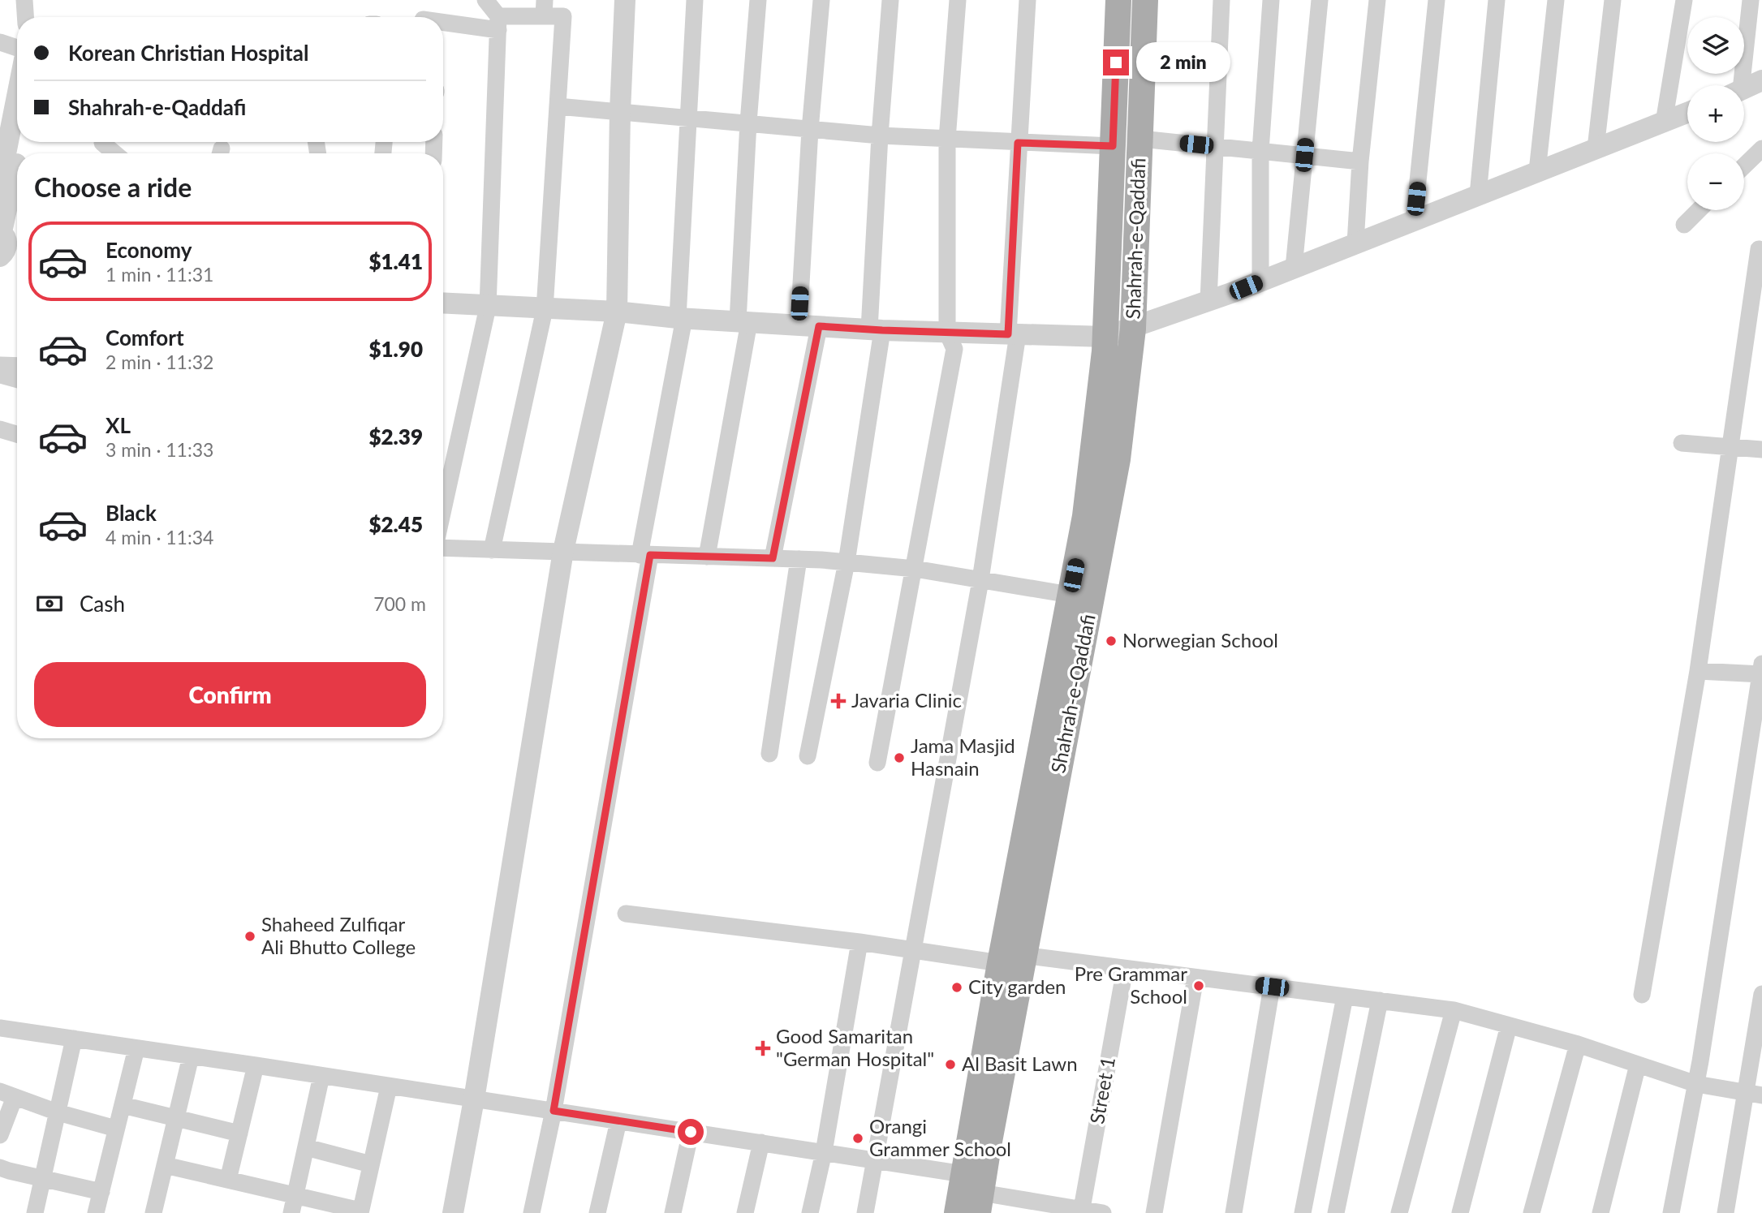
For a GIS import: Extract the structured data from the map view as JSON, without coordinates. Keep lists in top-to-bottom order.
{
  "streets": {
    "main road": ["Shahrah-e-Qaddafi"],
    "street": ["Street 1"]
  },
  "places": {
    "other": [
      "Norwegian School",
      "Jama Masjid Hasnain",
      "Shaheed Zulfiqar Ali Bhutto College",
      "Pre Grammar School",
      "City garden",
      "Al Basit Lawn",
      "Orangi Grammer School"
    ],
    "health": ["Javaria Clinic", "Good Samaritan \"German Hospital\""]
  },
  "page": {
    "map_buttons": ["+", "−"],
    "banner": ["Korean Christian Hospital", "Shahrah-e-Qaddafi"],
    "bubble": "2 min",
    "heading": "Choose a ride",
    "list": [
      {
        "name": "Economy",
        "note": "1 min · 11:31",
        "value": "$1.41"
      },
      {
        "name": "Comfort",
        "note": "2 min · 11:32",
        "value": "$1.90"
      },
      {
        "name": "XL",
        "note": "3 min · 11:33",
        "value": "$2.39"
      },
      {
        "name": "Black",
        "note": "4 min · 11:34",
        "value": "$2.45"
      }
    ],
    "pay": ["Cash", "700 m"],
    "buttons": "Confirm"
  }
}
